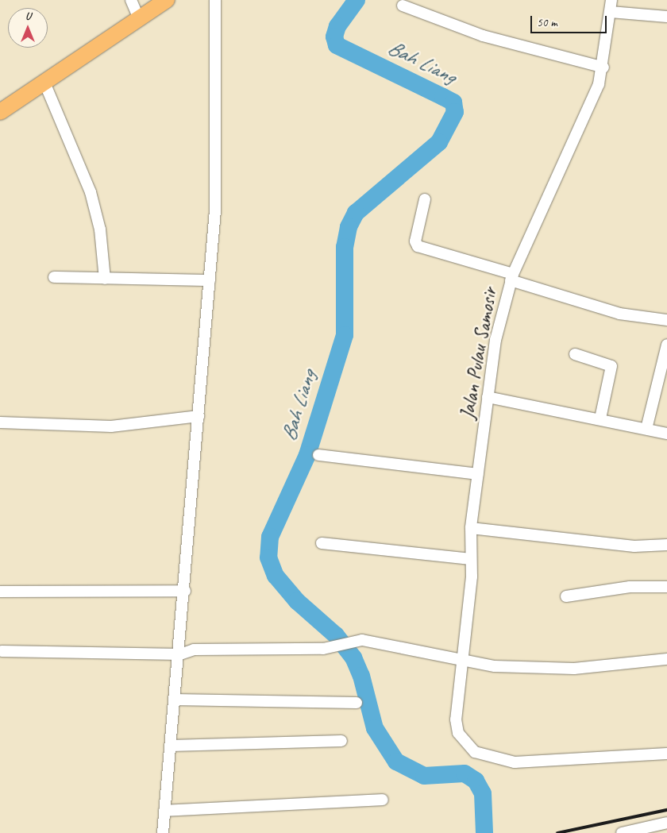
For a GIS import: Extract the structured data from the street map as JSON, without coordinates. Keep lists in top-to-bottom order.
{
  "streets": {
    "street": ["Jalan Pulau Samosir"]
  },
  "water": ["Bah Liang"],
  "scale_bar": "50 m",
  "north": "top"
}
